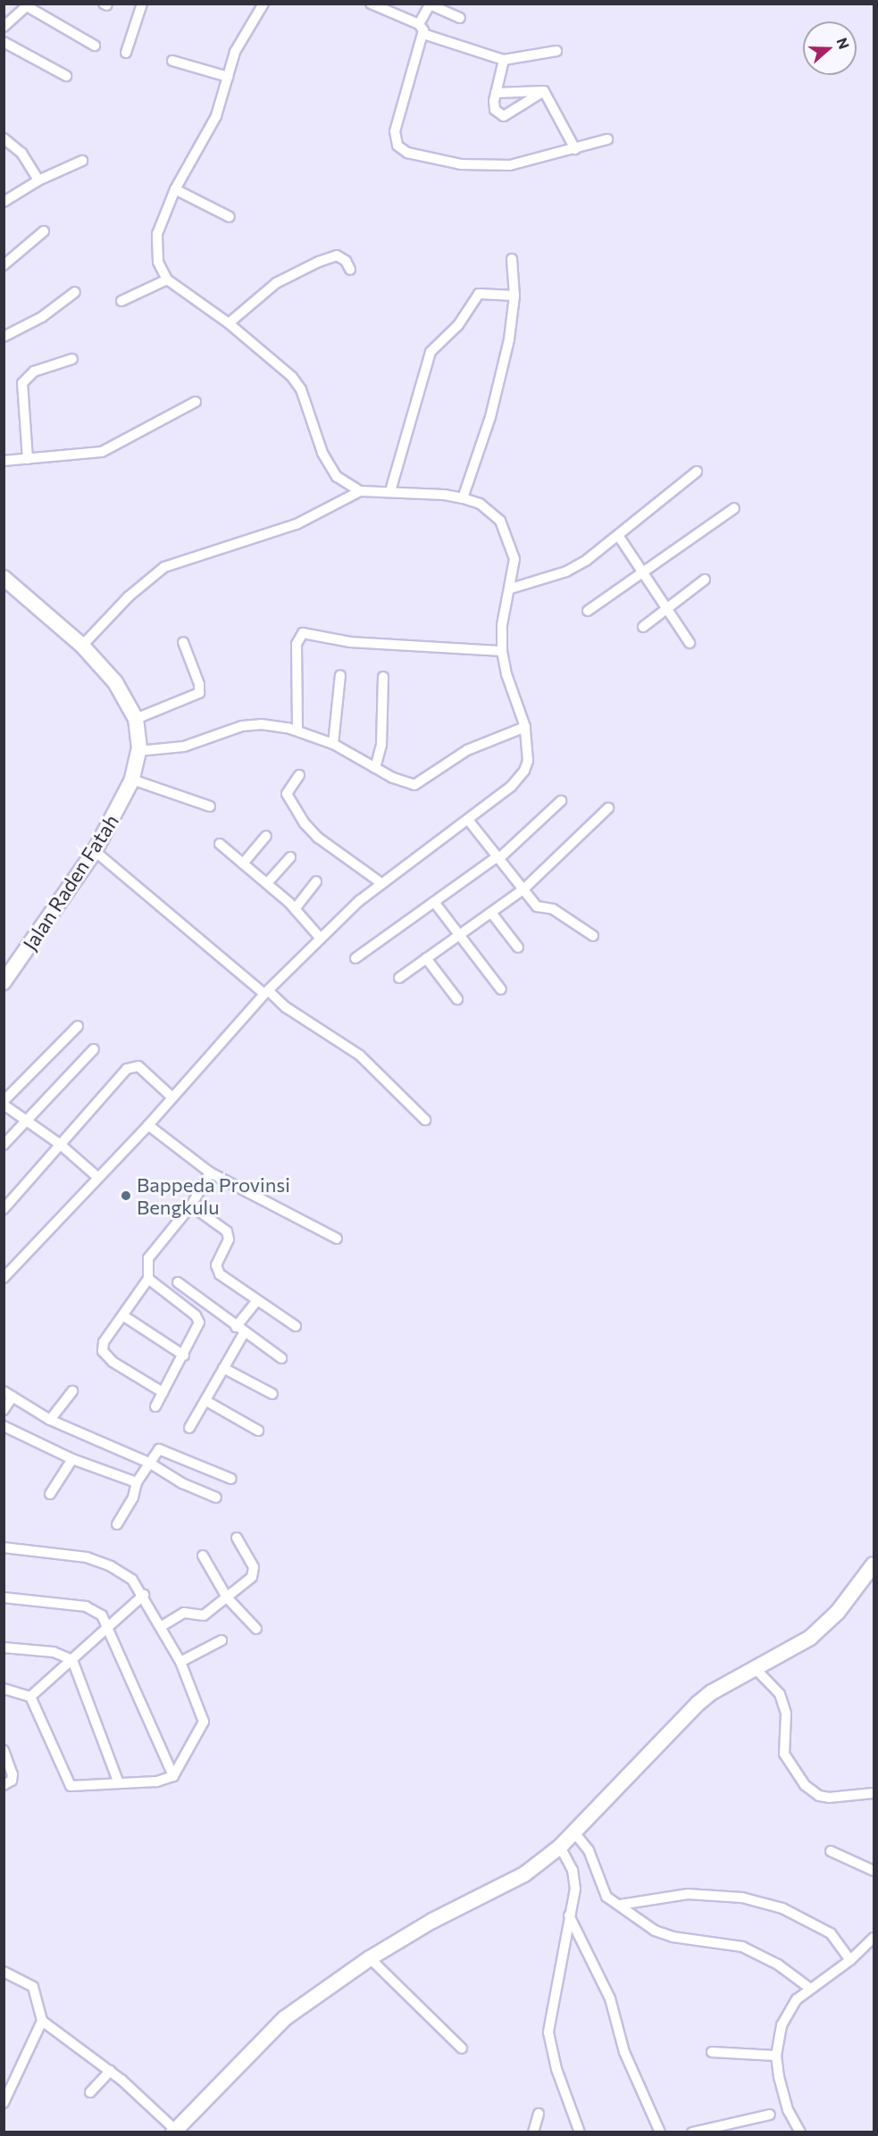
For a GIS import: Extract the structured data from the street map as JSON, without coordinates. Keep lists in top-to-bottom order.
{
  "streets": {
    "highway": ["Jalan Raden Fatah"]
  },
  "places": ["Bappeda Provinsi Bengkulu"],
  "north": "right"
}
